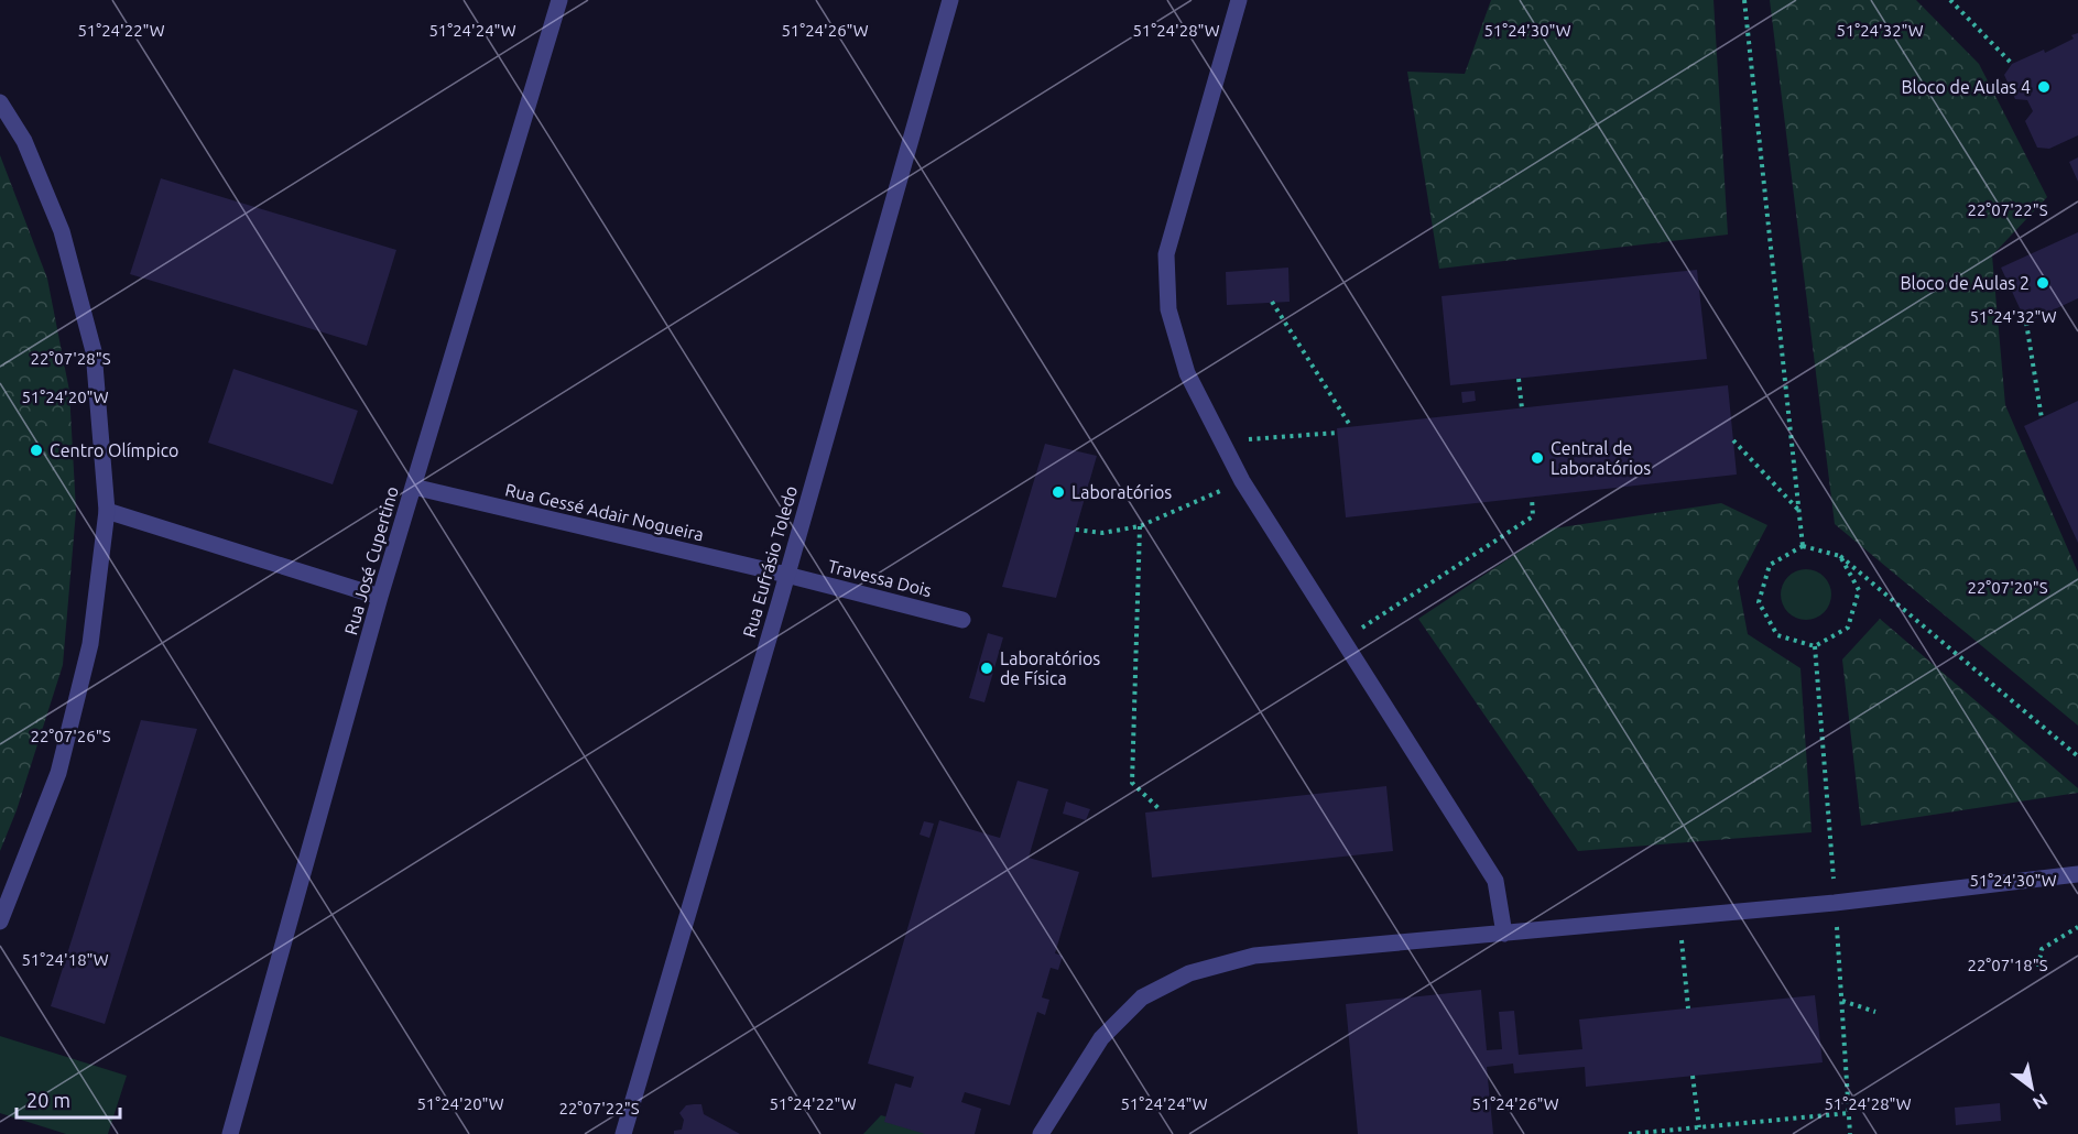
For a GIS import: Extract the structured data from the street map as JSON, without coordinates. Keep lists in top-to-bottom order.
{
  "streets": {
    "street": [
      "Rua Gessé Adair Nogueira",
      "Rua José Cupertino",
      "Rua Eufrásio Toledo",
      "Travessa Dois"
    ]
  },
  "crossings": [
    ["Rua Gessé Adair Nogueira", "Rua José Cupertino"],
    ["Rua Gessé Adair Nogueira", "Rua Eufrásio Toledo"],
    ["Rua Gessé Adair Nogueira", "Travessa Dois"],
    ["Rua Eufrásio Toledo", "Travessa Dois"]
  ],
  "places": [
    "Bloco de Aulas 4",
    "Bloco de Aulas 2",
    "Centro Olímpico",
    "Central de Laboratórios",
    "Laboratórios",
    "Laboratórios de Física"
  ],
  "scale_bar": "20 m",
  "north": "bottom right",
  "coordinates": [
    "51°24'22\"W",
    "51°24'24\"W",
    "51°24'26\"W",
    "51°24'28\"W",
    "51°24'30\"W",
    "51°24'32\"W",
    "22°07'22\"S",
    "22°07'28\"S",
    "51°24'20\"W",
    "22°07'20\"S",
    "22°07'26\"S",
    "51°24'18\"W",
    "22°07'18\"S"
  ]
}
